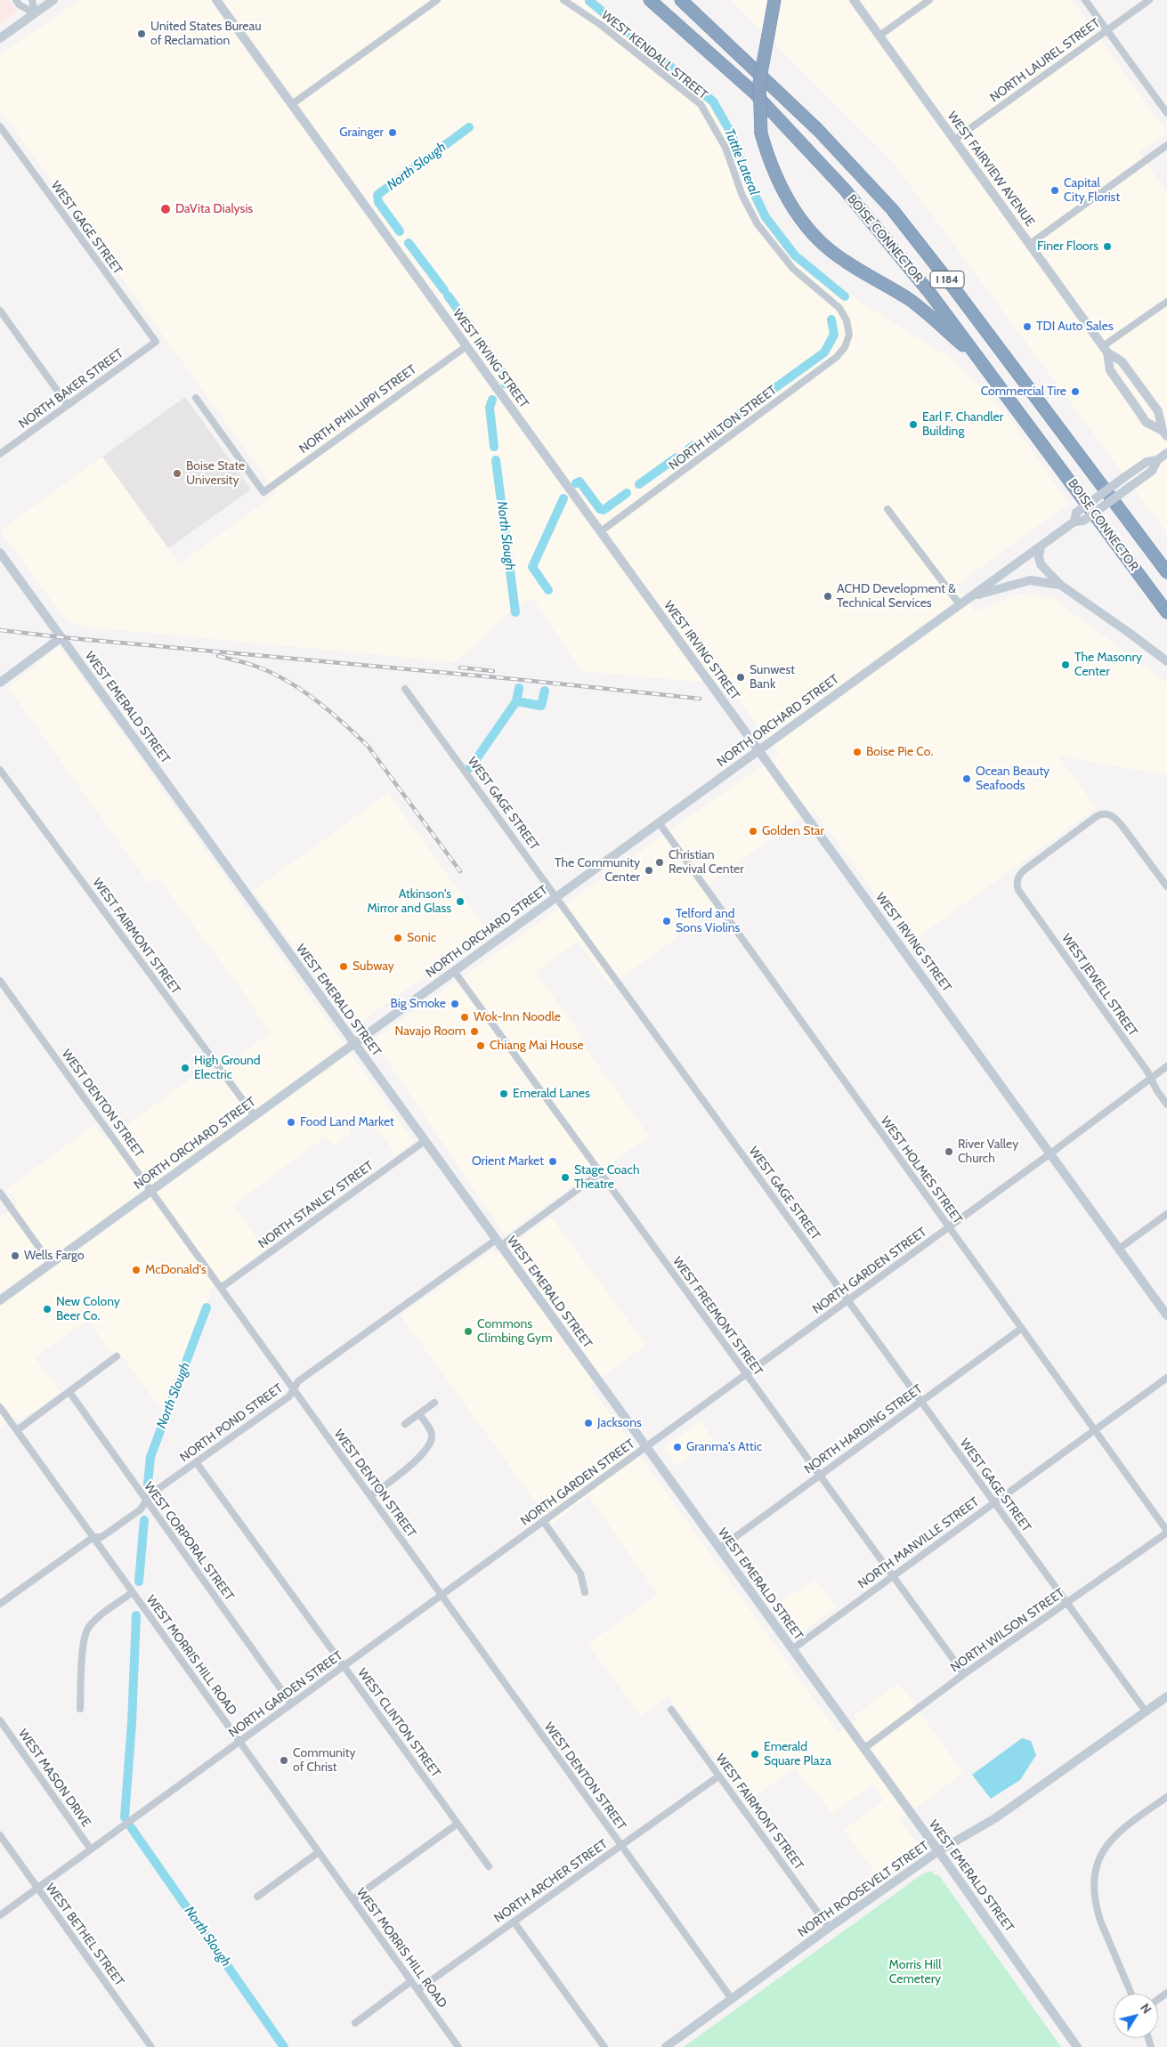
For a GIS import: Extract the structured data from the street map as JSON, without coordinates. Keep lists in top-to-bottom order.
{
  "streets": {
    "highway": ["BOISE CONNECTOR", "I 184"],
    "street": [
      "WEST KENDALL STREET",
      "NORTH LAUREL STREET",
      "WEST FAIRVIEW AVENUE",
      "WEST GAGE STREET",
      "WEST IRVING STREET",
      "NORTH BAKER STREET",
      "NORTH PHILLIPPI STREET",
      "NORTH HILTON STREET",
      "WEST EMERALD STREET",
      "NORTH ORCHARD STREET",
      "WEST FAIRMONT STREET",
      "WEST JEWELL STREET",
      "WEST DENTON STREET",
      "WEST HOLMES STREET",
      "NORTH STANLEY STREET",
      "NORTH GARDEN STREET",
      "WEST FREEMONT STREET",
      "NORTH POND STREET",
      "NORTH HARDING STREET",
      "WEST CORPORAL STREET",
      "NORTH MANVILLE STREET",
      "NORTH WILSON STREET",
      "WEST MORRIS HILL ROAD",
      "WEST CLINTON STREET",
      "WEST MASON DRIVE",
      "NORTH ARCHER STREET",
      "NORTH ROOSEVELT STREET",
      "WEST BETHEL STREET"
    ]
  },
  "crossings": [
    ["WEST KENDALL STREET", "NORTH HILTON STREET"],
    ["NORTH LAUREL STREET", "WEST FAIRVIEW AVENUE"],
    ["WEST GAGE STREET", "NORTH BAKER STREET"],
    ["WEST GAGE STREET", "NORTH ORCHARD STREET"],
    ["WEST GAGE STREET", "NORTH GARDEN STREET"],
    ["WEST GAGE STREET", "NORTH HARDING STREET"],
    ["WEST GAGE STREET", "NORTH MANVILLE STREET"],
    ["WEST GAGE STREET", "NORTH WILSON STREET"],
    ["WEST GAGE STREET", "NORTH ROOSEVELT STREET"],
    ["WEST IRVING STREET", "NORTH PHILLIPPI STREET"],
    ["WEST IRVING STREET", "NORTH HILTON STREET"],
    ["WEST IRVING STREET", "NORTH ORCHARD STREET"],
    ["WEST IRVING STREET", "NORTH GARDEN STREET"],
    ["WEST EMERALD STREET", "NORTH ORCHARD STREET"],
    ["WEST EMERALD STREET", "NORTH STANLEY STREET"],
    ["WEST EMERALD STREET", "NORTH GARDEN STREET"],
    ["WEST EMERALD STREET", "NORTH POND STREET"],
    ["WEST EMERALD STREET", "NORTH HARDING STREET"],
    ["WEST EMERALD STREET", "NORTH MANVILLE STREET"],
    ["WEST EMERALD STREET", "NORTH WILSON STREET"],
    ["WEST EMERALD STREET", "NORTH ROOSEVELT STREET"],
    ["NORTH ORCHARD STREET", "WEST FAIRMONT STREET"],
    ["NORTH ORCHARD STREET", "WEST DENTON STREET"],
    ["NORTH ORCHARD STREET", "WEST HOLMES STREET"],
    ["NORTH ORCHARD STREET", "WEST FREEMONT STREET"],
    ["WEST FAIRMONT STREET", "NORTH ARCHER STREET"],
    ["WEST FAIRMONT STREET", "NORTH ROOSEVELT STREET"],
    ["WEST JEWELL STREET", "NORTH GARDEN STREET"],
    ["WEST DENTON STREET", "NORTH STANLEY STREET"],
    ["WEST DENTON STREET", "NORTH GARDEN STREET"],
    ["WEST DENTON STREET", "NORTH POND STREET"],
    ["WEST DENTON STREET", "NORTH ARCHER STREET"],
    ["WEST DENTON STREET", "NORTH ROOSEVELT STREET"],
    ["WEST HOLMES STREET", "NORTH GARDEN STREET"],
    ["WEST HOLMES STREET", "NORTH HARDING STREET"],
    ["WEST HOLMES STREET", "NORTH MANVILLE STREET"],
    ["WEST HOLMES STREET", "NORTH WILSON STREET"],
    ["NORTH GARDEN STREET", "WEST FREEMONT STREET"],
    ["NORTH GARDEN STREET", "WEST CORPORAL STREET"],
    ["NORTH GARDEN STREET", "WEST MORRIS HILL ROAD"],
    ["NORTH GARDEN STREET", "WEST CLINTON STREET"],
    ["NORTH GARDEN STREET", "WEST MASON DRIVE"],
    ["NORTH GARDEN STREET", "WEST BETHEL STREET"],
    ["WEST FREEMONT STREET", "NORTH POND STREET"],
    ["WEST FREEMONT STREET", "NORTH HARDING STREET"],
    ["WEST FREEMONT STREET", "NORTH MANVILLE STREET"],
    ["WEST FREEMONT STREET", "NORTH WILSON STREET"],
    ["NORTH POND STREET", "WEST CORPORAL STREET"],
    ["NORTH POND STREET", "WEST MORRIS HILL ROAD"],
    ["NORTH POND STREET", "WEST CLINTON STREET"],
    ["WEST MORRIS HILL ROAD", "NORTH ARCHER STREET"]
  ],
  "water": ["Tuttle Lateral", "North Slough"],
  "parks": ["Morris Hill Cemetery"],
  "places": [
    "United States Bureau of Reclamation",
    "Grainger",
    "Capital City Florist",
    "DaVita Dialysis",
    "Finer Floors",
    "TDI Auto Sales",
    "Commercial Tire",
    "Earl F. Chandler Building",
    "Boise State University",
    "ACHD Development & Technical Services",
    "The Masonry Center",
    "Sunwest Bank",
    "Boise Pie Co.",
    "Ocean Beauty Seafoods",
    "Golden Star",
    "Christian Revival Center",
    "The Community Center",
    "Atkinson's Mirror and Glass",
    "Telford and Sons Violins",
    "Sonic",
    "Subway",
    "Big Smoke",
    "Wok-Inn Noodle",
    "Navajo Room",
    "Chiang Mai House",
    "High Ground Electric",
    "Emerald Lanes",
    "Food Land Market",
    "River Valley Church",
    "Orient Market",
    "Stage Coach Theatre",
    "Wells Fargo",
    "McDonald's",
    "New Colony Beer Co.",
    "Commons Climbing Gym",
    "Jacksons",
    "Granma's Attic",
    "Emerald Square Plaza",
    "Community of Christ"
  ],
  "north": "top right"
}
